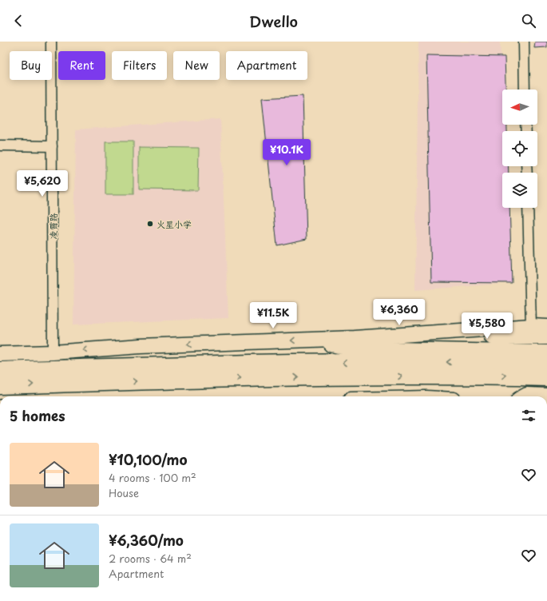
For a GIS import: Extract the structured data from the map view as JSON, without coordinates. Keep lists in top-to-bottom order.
{
  "streets": {
    "street": ["凌霄路"]
  },
  "places": ["火星小学"],
  "north": "left",
  "page": {
    "header": "Dwello",
    "chip": [
      "Buy",
      "Rent",
      "Filters",
      "New",
      "Apartment"
    ],
    "price": [
      "¥10.1K",
      "¥5,620",
      "¥6,360",
      "¥11.5K",
      "¥5,580"
    ],
    "heading": "5 homes",
    "list": [
      {
        "name": "¥10,100/mo",
        "note": "4 rooms · 100 m² · House"
      },
      {
        "name": "¥6,360/mo",
        "note": "2 rooms · 64 m² · Apartment"
      }
    ]
  }
}
